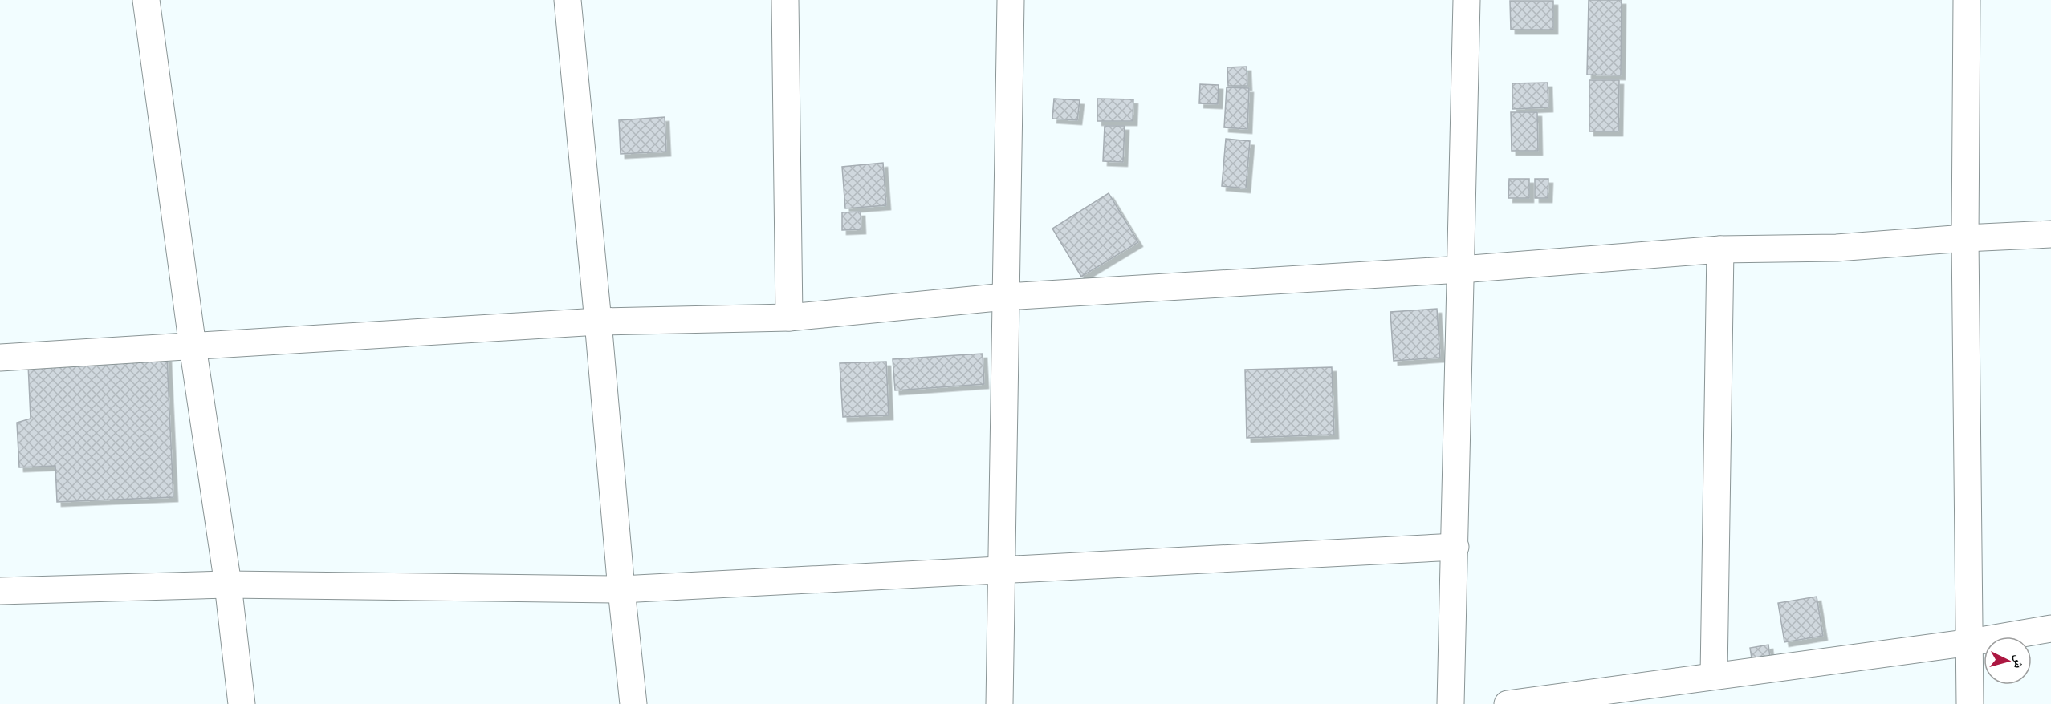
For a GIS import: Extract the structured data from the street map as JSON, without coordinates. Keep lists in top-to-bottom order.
{
  "north": "right"
}
